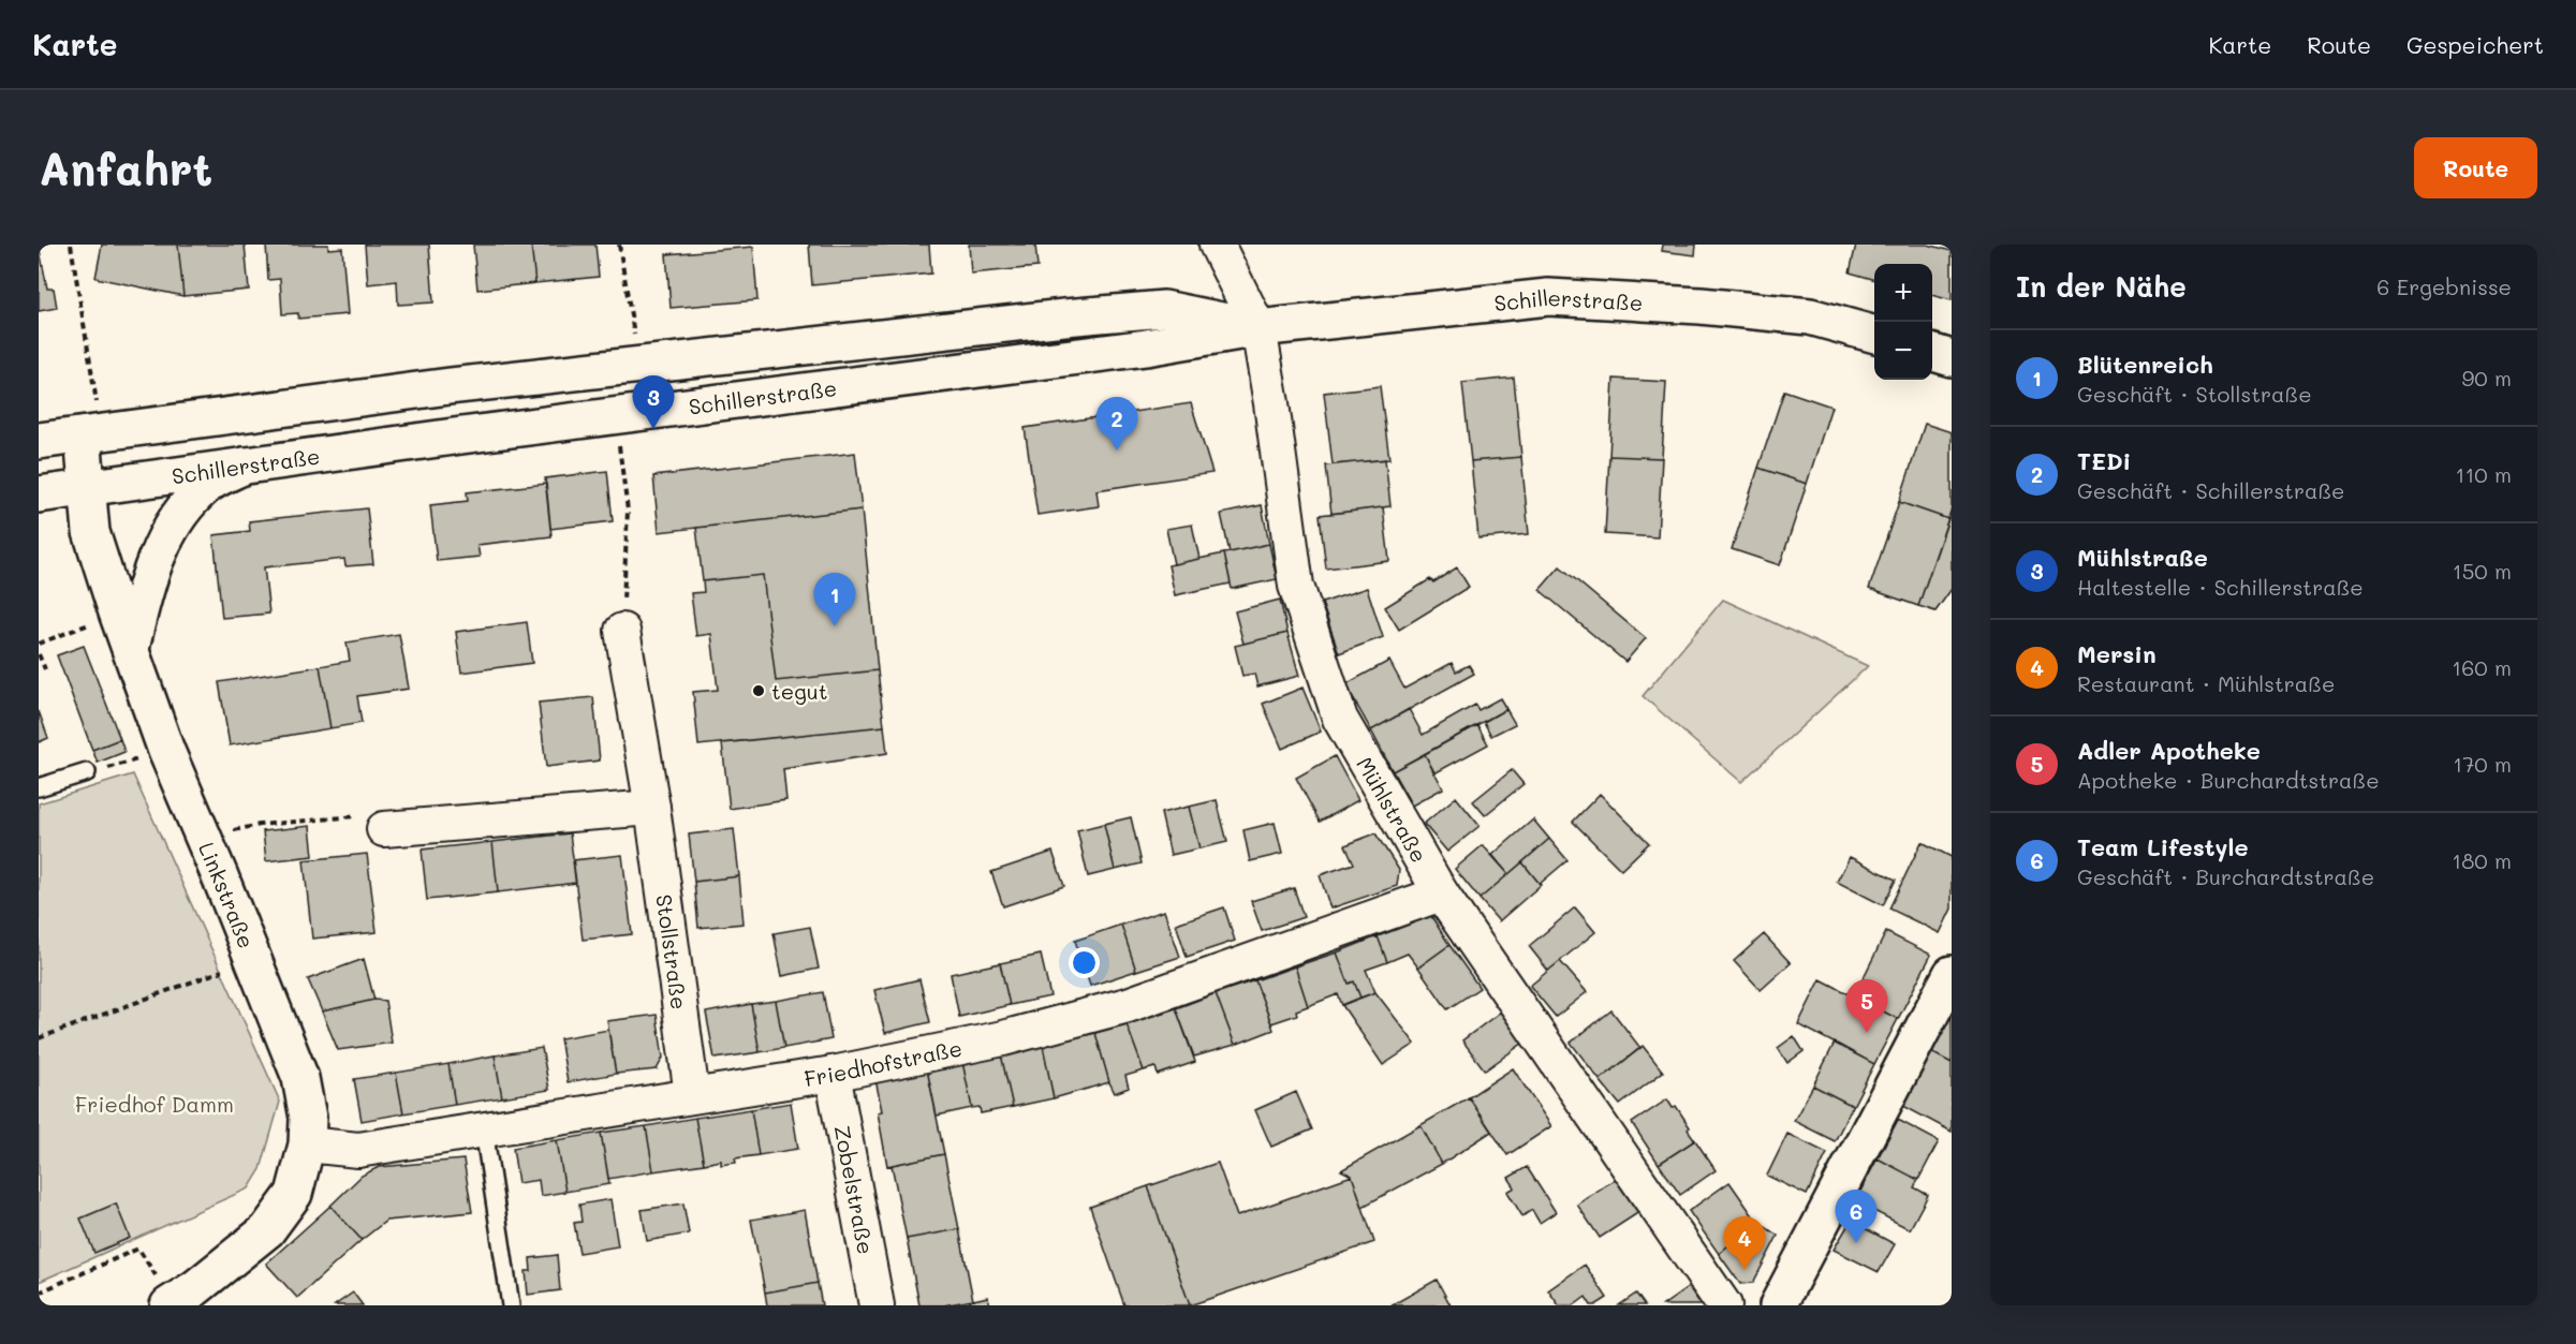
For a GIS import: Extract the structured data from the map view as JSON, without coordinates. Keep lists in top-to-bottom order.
{
  "streets": {
    "main road": ["Schillerstraße", "Linkstraße"],
    "street": [
      "Mühlstraße",
      "Stollstraße",
      "Friedhofstraße",
      "Zobelstraße"
    ]
  },
  "crossings": [
    ["Schillerstraße", "Mühlstraße"],
    ["Schillerstraße", "Linkstraße"],
    ["Mühlstraße", "Friedhofstraße"],
    ["Linkstraße", "Friedhofstraße"],
    ["Stollstraße", "Friedhofstraße"],
    ["Friedhofstraße", "Zobelstraße"]
  ],
  "parks": ["Friedhof Damm"],
  "places": ["tegut"],
  "page": {
    "header": "Karte",
    "nav": ["Karte", "Route", "Gespeichert"],
    "buttons": "Route",
    "title": "Anfahrt",
    "heading": ["In der Nähe", "6 Ergebnisse"],
    "map_buttons": ["+", "−"],
    "list": [
      {
        "mark": "1",
        "name": "Blütenreich",
        "note": "Geschäft · Stollstraße",
        "value": "90 m"
      },
      {
        "mark": "2",
        "name": "TEDi",
        "note": "Geschäft · Schillerstraße",
        "value": "110 m"
      },
      {
        "mark": "3",
        "name": "Mühlstraße",
        "note": "Haltestelle · Schillerstraße",
        "value": "150 m"
      },
      {
        "mark": "4",
        "name": "Mersin",
        "note": "Restaurant · Mühlstraße",
        "value": "160 m"
      },
      {
        "mark": "5",
        "name": "Adler Apotheke",
        "note": "Apotheke · Burchardtstraße",
        "value": "170 m"
      },
      {
        "mark": "6",
        "name": "Team Lifestyle",
        "note": "Geschäft · Burchardtstraße",
        "value": "180 m"
      }
    ],
    "pins": [
      "3",
      "2",
      "1",
      "5",
      "6",
      "4"
    ]
  }
}
